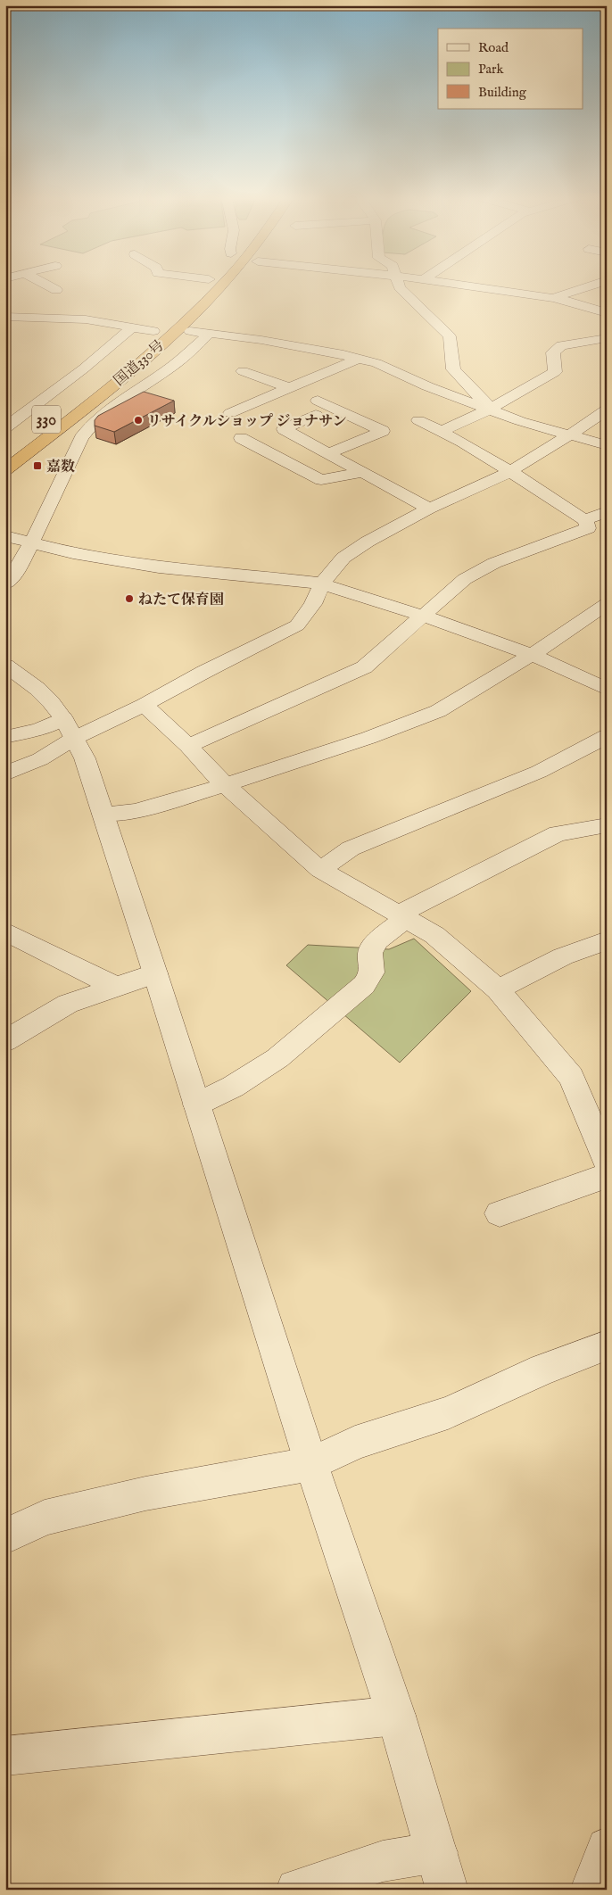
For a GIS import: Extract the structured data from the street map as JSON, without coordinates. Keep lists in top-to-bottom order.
{
  "streets": {
    "highway": ["国道330号", "330"]
  },
  "places": {
    "other": ["リサイクルショップ ジョナサン", "ねたて保育園"],
    "transit": ["嘉数"]
  },
  "legend": ["Road", "Park", "Building"]
}
